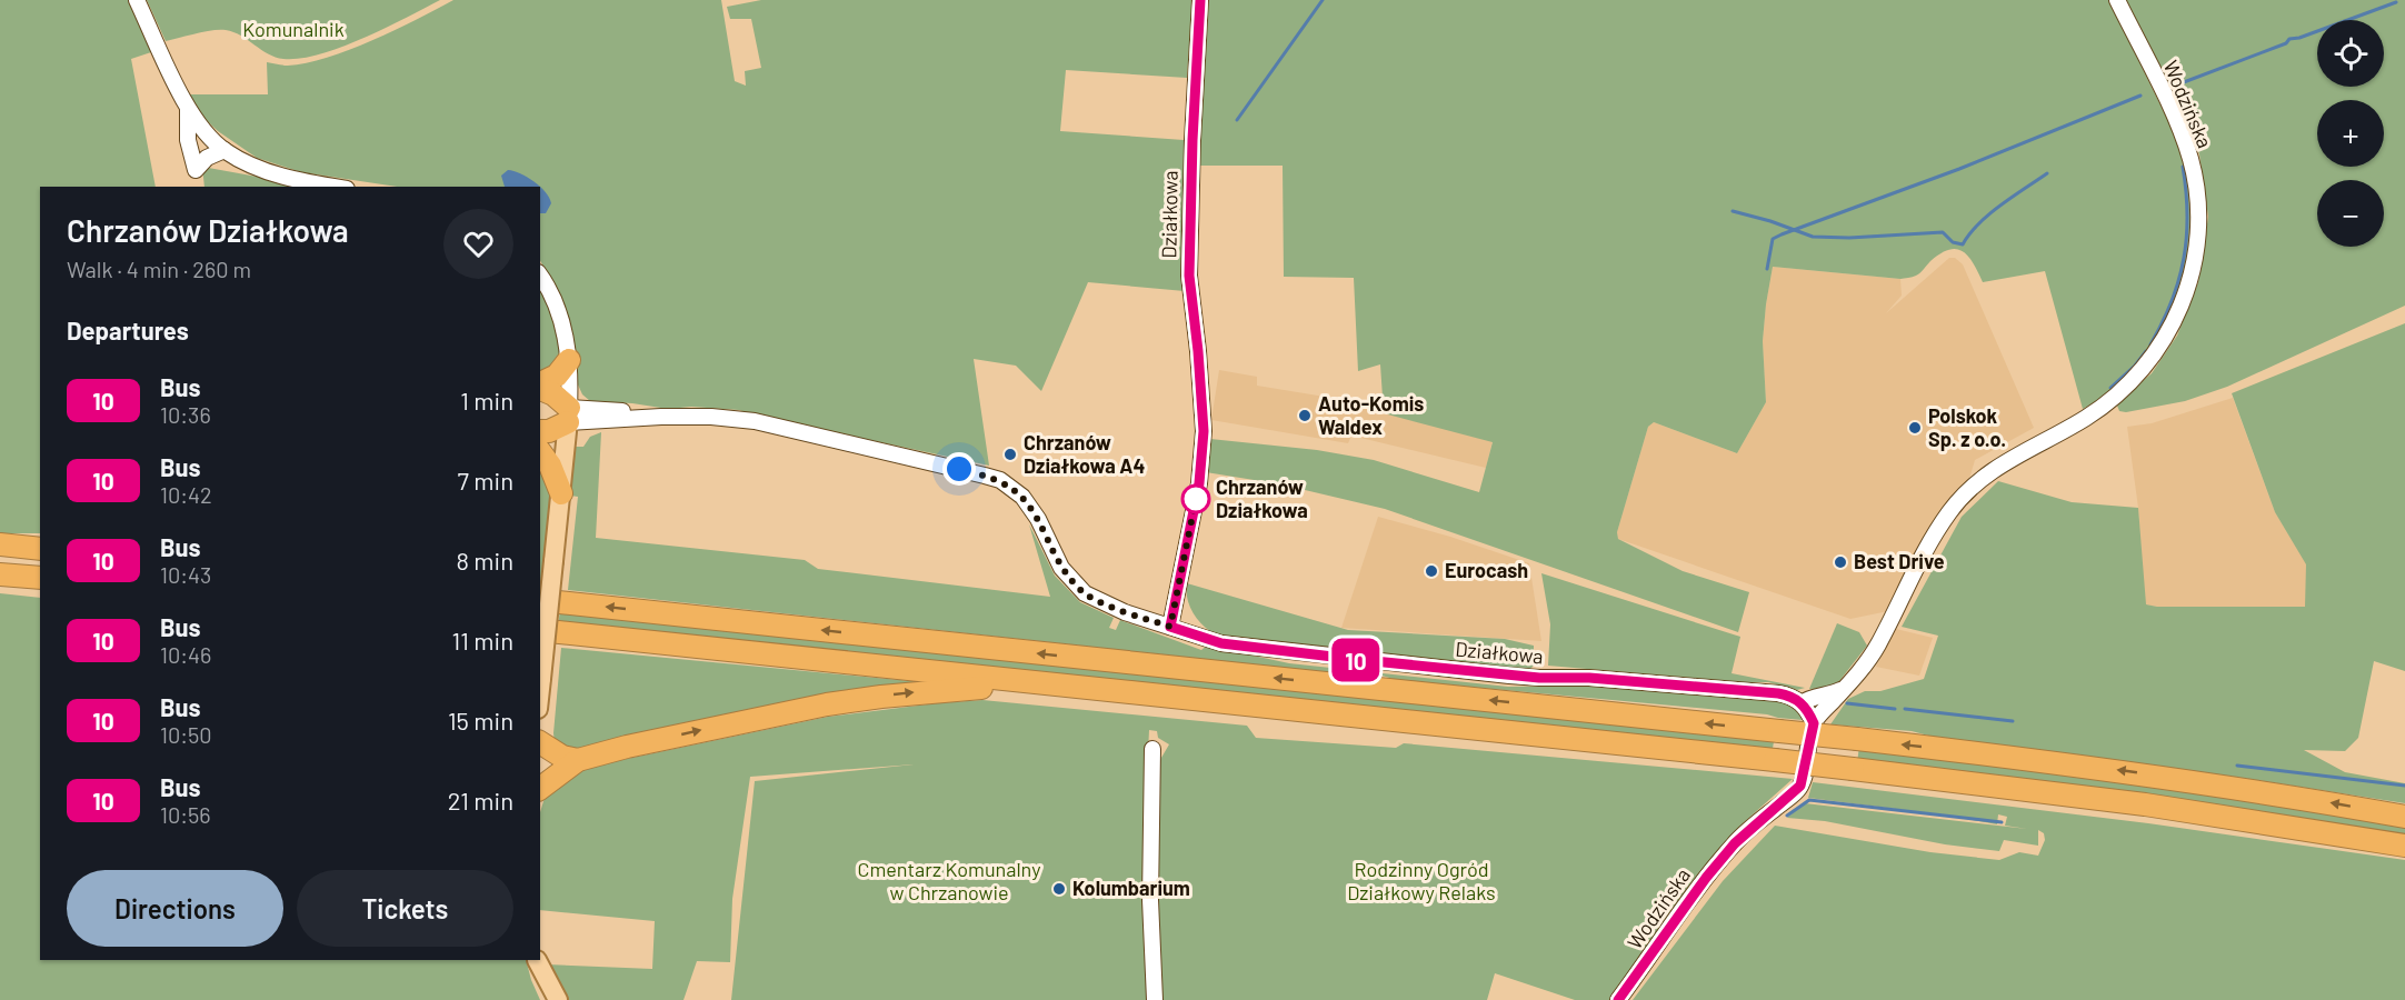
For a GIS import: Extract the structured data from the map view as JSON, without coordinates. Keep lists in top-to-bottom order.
{
  "streets": {
    "street": ["Wodzińska", "Działkowa"]
  },
  "parks": ["Komunalnik", "Cmentarz Komunalny w Chrzanowie", "Rodzinny Ogród Działkowy Relaks"],
  "places": [
    "Auto-Komis Waldex",
    "Polskok Sp. z o.o.",
    "Chrzanów Działkowa A4",
    "Chrzanów Działkowa",
    "Best Drive",
    "Eurocash",
    "Kolumbarium"
  ],
  "lines": ["bus line 10"],
  "page": {
    "on_map": "10",
    "map_buttons": ["+", "−"],
    "heading": [
      ["Chrzanów Działkowa", "Walk · 4 min · 260 m"],
      "Departures"
    ],
    "list": [
      {
        "mark": "10",
        "name": "Bus",
        "note": "10:36",
        "value": "1 min"
      },
      {
        "mark": "10",
        "name": "Bus",
        "note": "10:42",
        "value": "7 min"
      },
      {
        "mark": "10",
        "name": "Bus",
        "note": "10:43",
        "value": "8 min"
      },
      {
        "mark": "10",
        "name": "Bus",
        "note": "10:46",
        "value": "11 min"
      },
      {
        "mark": "10",
        "name": "Bus",
        "note": "10:50",
        "value": "15 min"
      },
      {
        "mark": "10",
        "name": "Bus",
        "note": "10:56",
        "value": "21 min"
      }
    ],
    "buttons": ["Directions", "Tickets"]
  }
}
